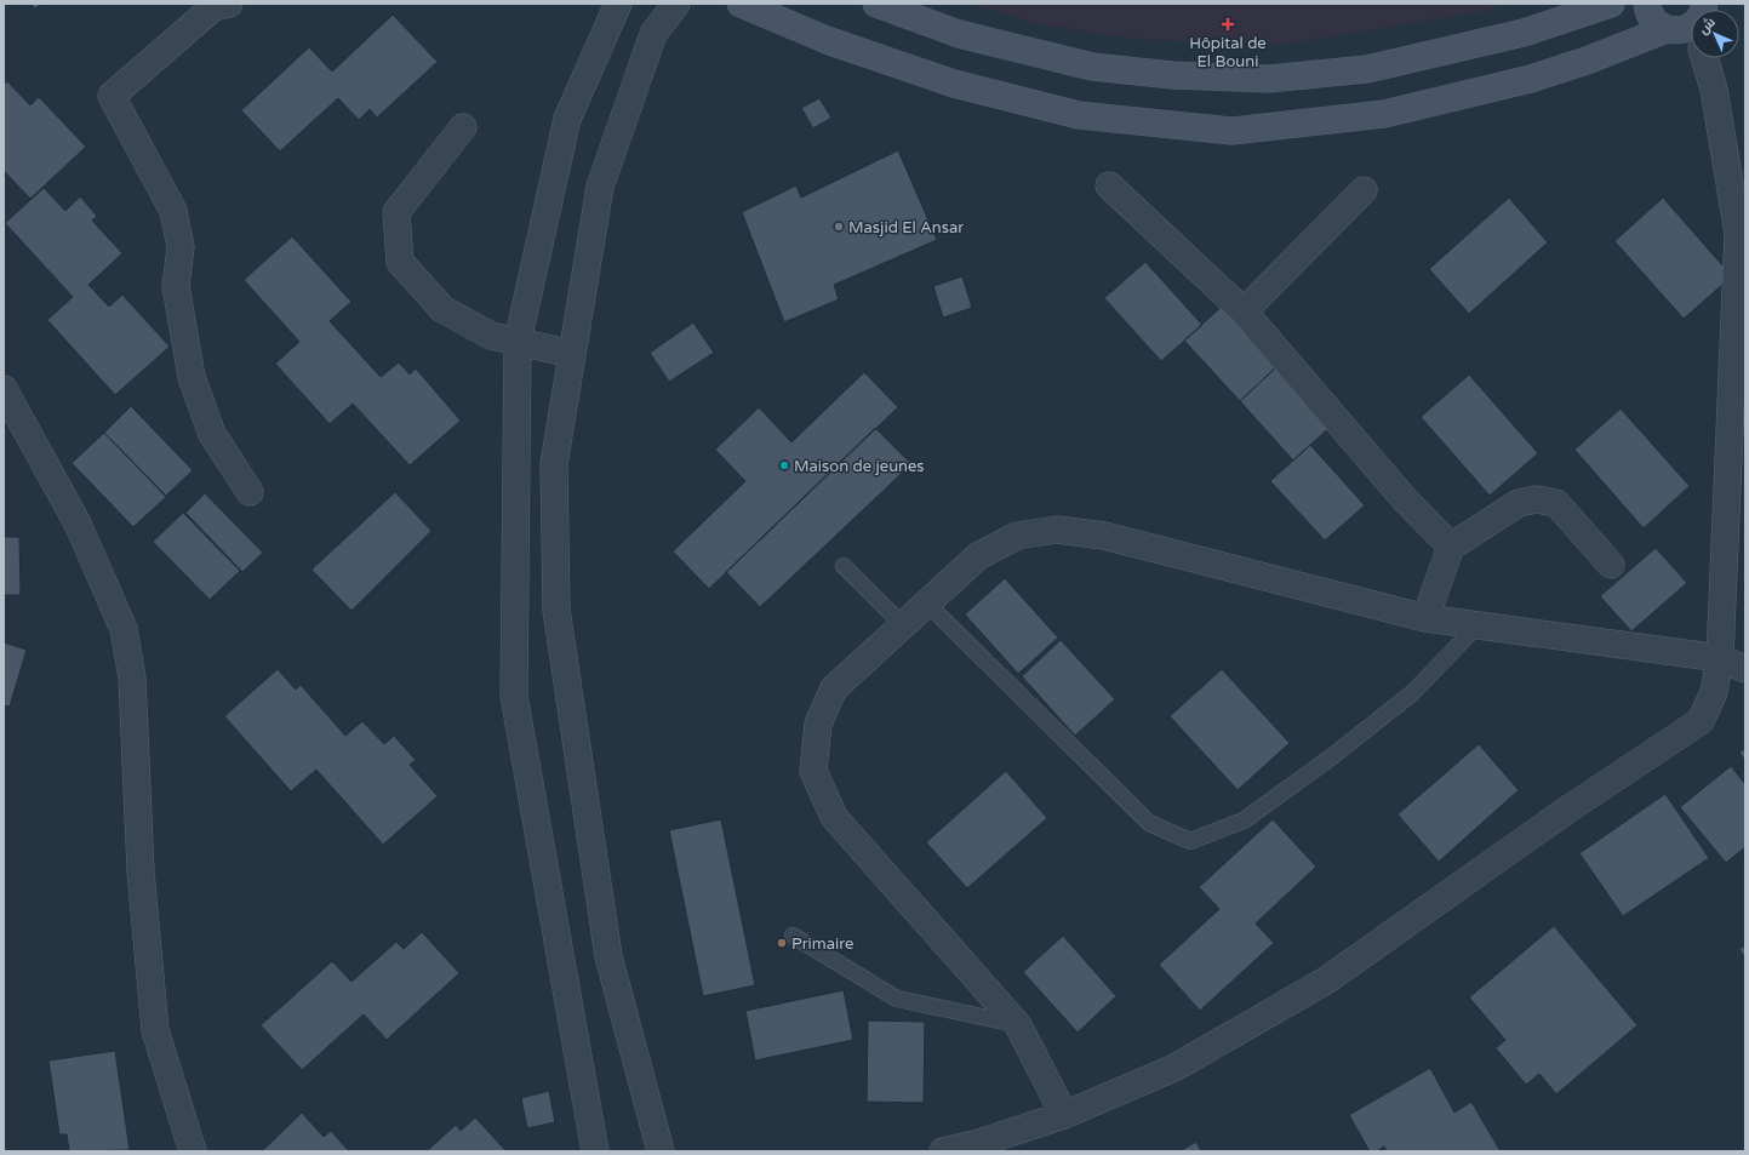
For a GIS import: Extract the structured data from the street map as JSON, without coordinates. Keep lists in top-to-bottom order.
{
  "places": {
    "health": ["Hôpital de El Bouni"],
    "other": ["Masjid El Ansar", "Maison de jeunes", "Primaire"]
  },
  "north": "top left"
}
